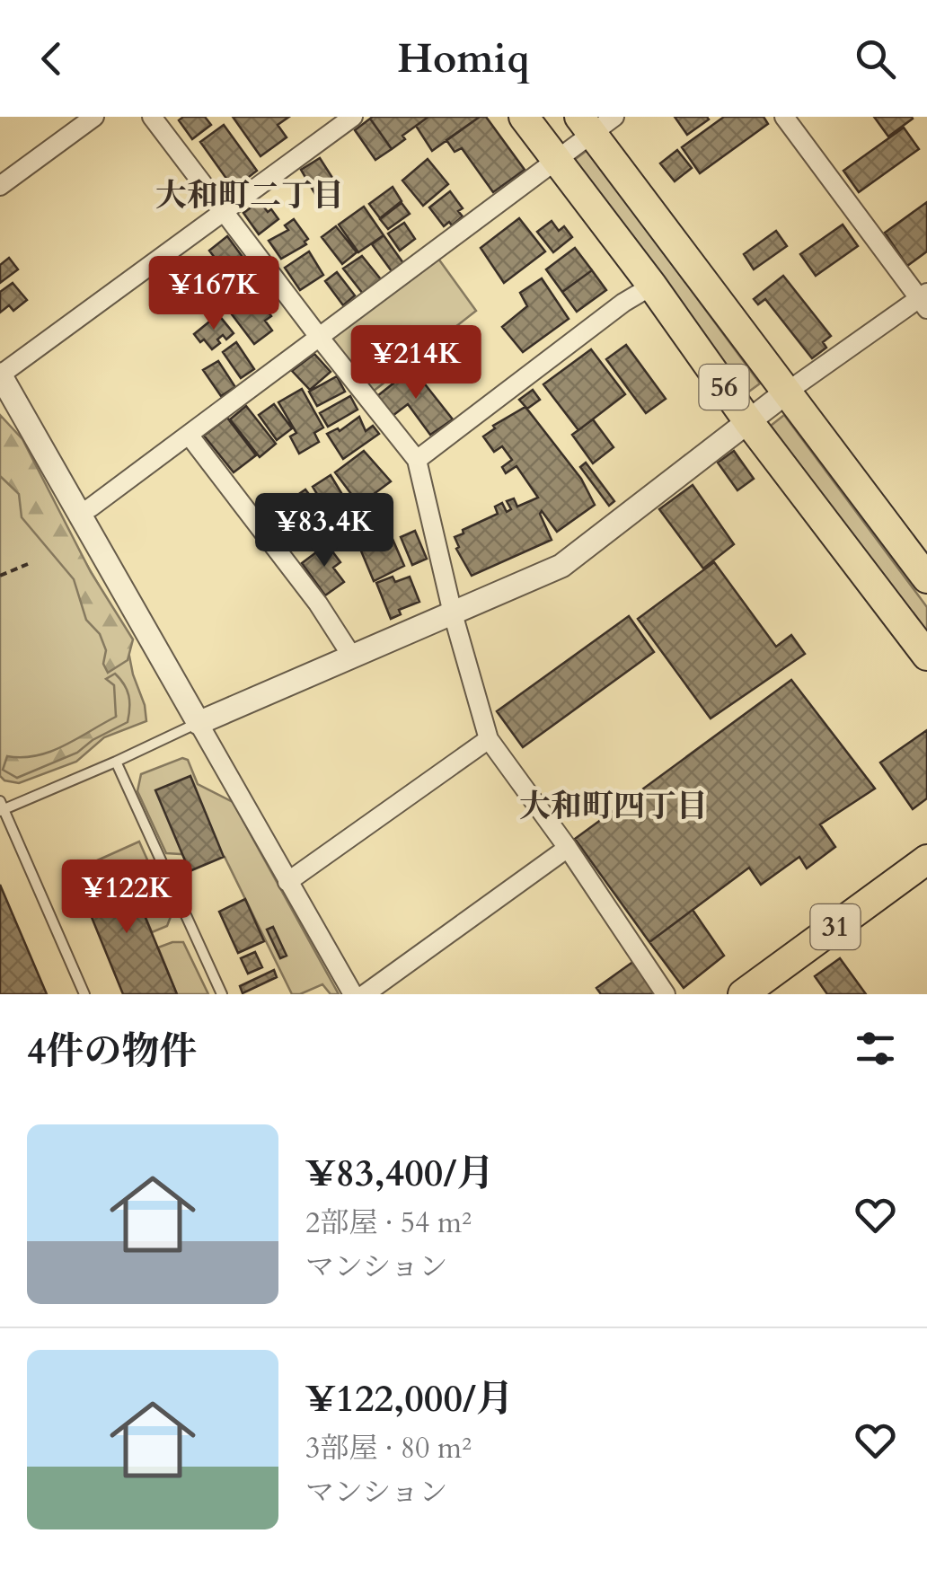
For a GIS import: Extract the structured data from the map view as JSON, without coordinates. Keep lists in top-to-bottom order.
{
  "streets": {
    "main road": ["56", "31"]
  },
  "districts": ["大和町二丁目", "大和町四丁目"],
  "page": {
    "header": "Homiq",
    "price": [
      "¥167K",
      "¥214K",
      "¥83.4K",
      "¥122K"
    ],
    "heading": "4件の物件",
    "list": [
      {
        "name": "¥83,400/月",
        "note": "2部屋 · 54 m² · マンション"
      },
      {
        "name": "¥122,000/月",
        "note": "3部屋 · 80 m² · マンション"
      }
    ]
  }
}
